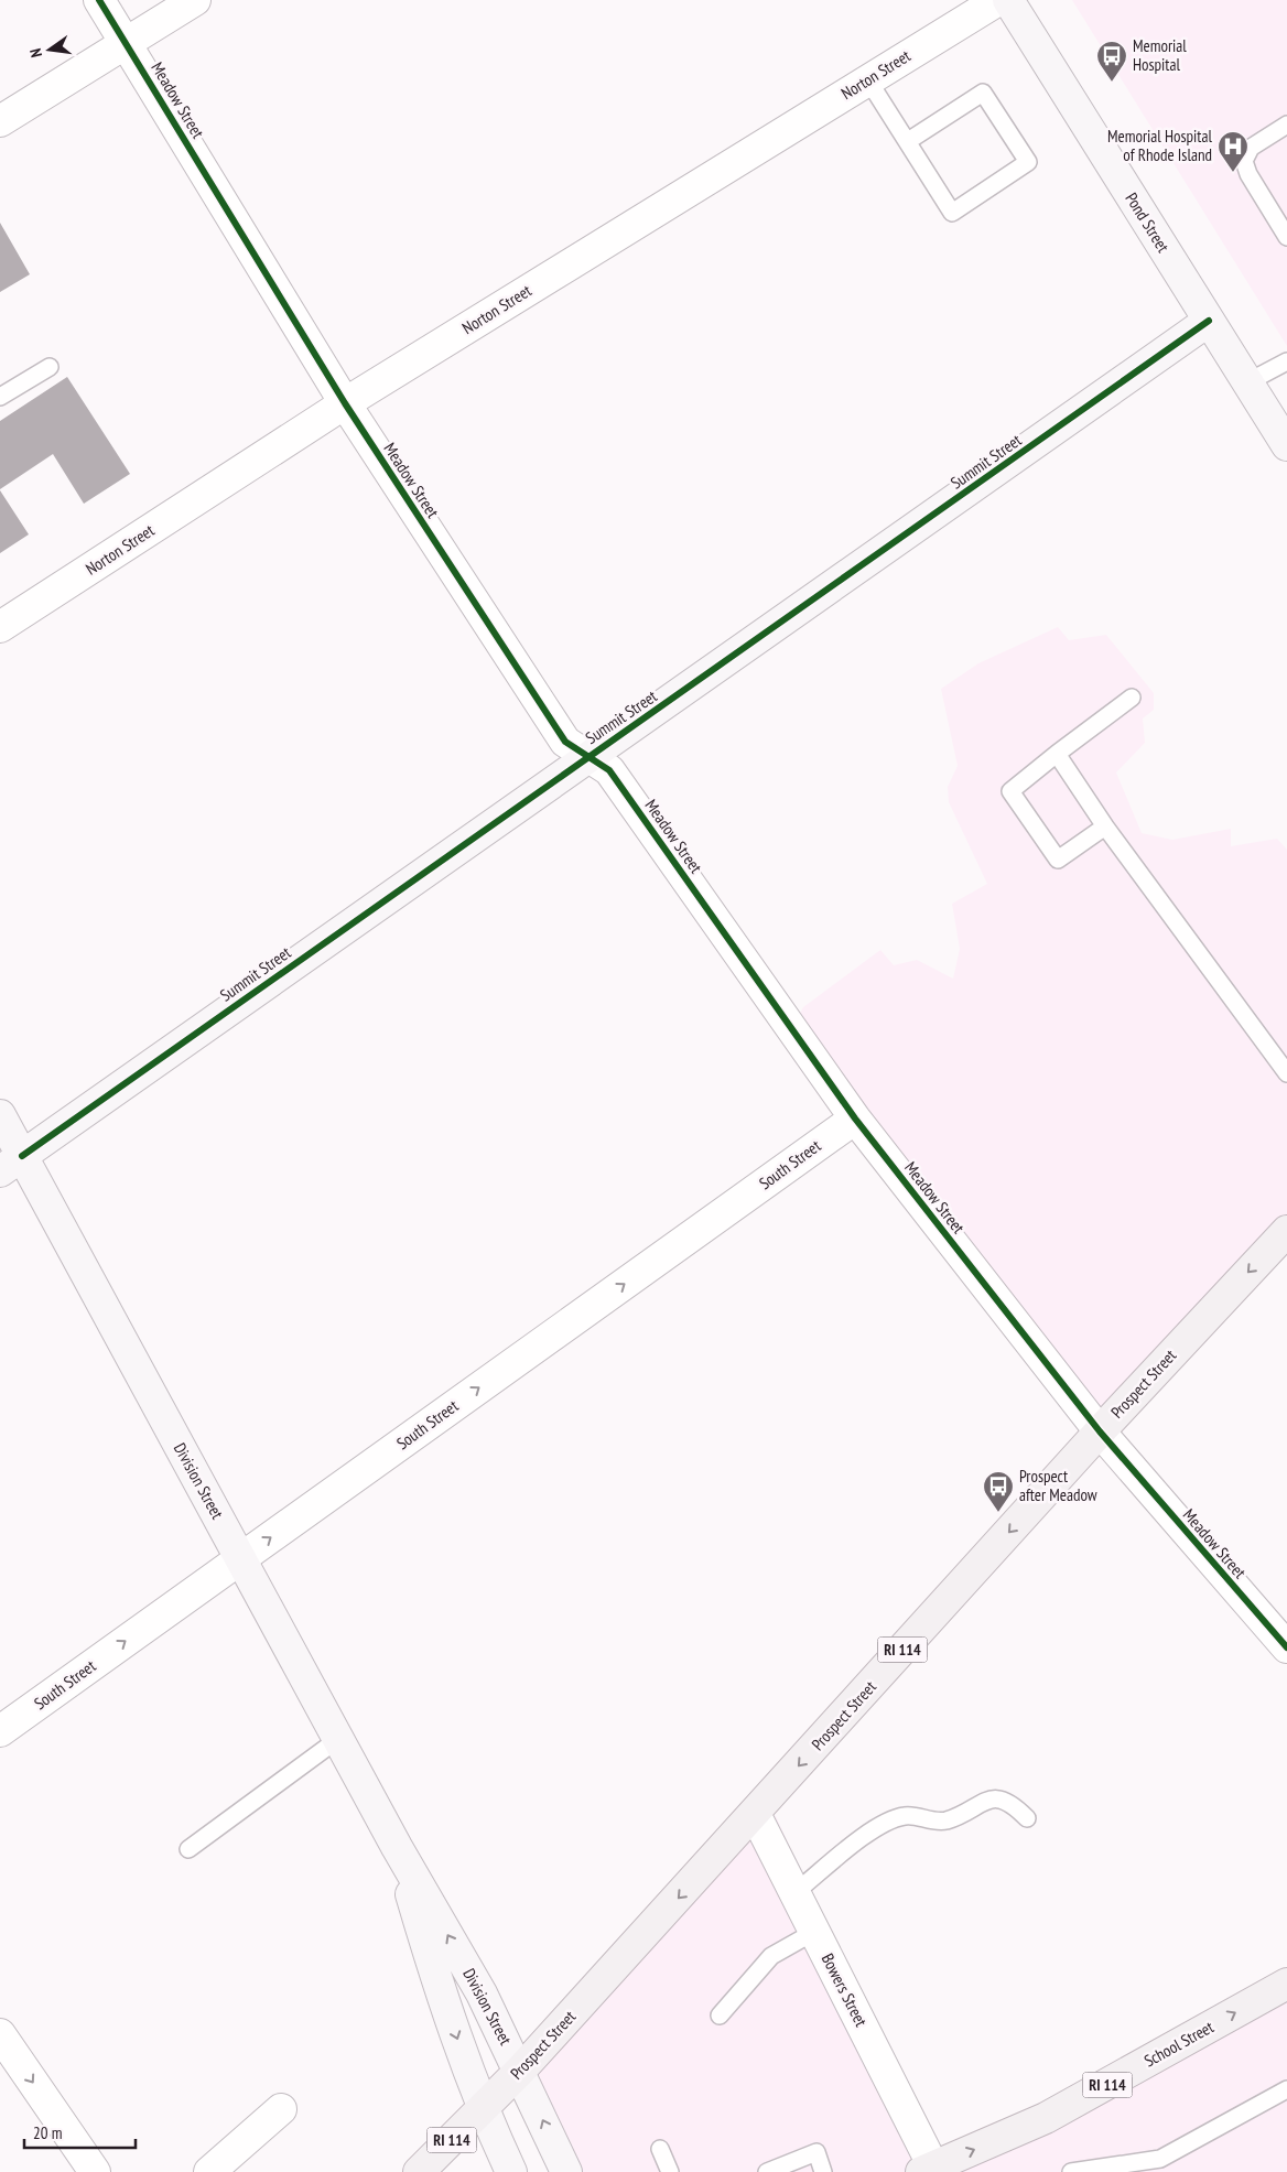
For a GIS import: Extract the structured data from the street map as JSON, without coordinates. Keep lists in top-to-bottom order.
{
  "streets": {
    "main road": ["Prospect Street", "RI 114", "School Street"],
    "street": [
      "Norton Street",
      "Meadow Street",
      "Pond Street",
      "Summit Street",
      "South Street",
      "Division Street",
      "Bowers Street"
    ]
  },
  "crossings": [
    ["Norton Street", "Meadow Street"],
    ["Meadow Street", "Summit Street"],
    ["Meadow Street", "South Street"],
    ["Meadow Street", "Prospect Street"],
    ["Pond Street", "Summit Street"],
    ["Summit Street", "Division Street"],
    ["South Street", "Division Street"],
    ["Prospect Street", "Division Street"],
    ["Prospect Street", "Bowers Street"],
    ["Bowers Street", "School Street"]
  ],
  "one_way": ["South Street", "Prospect Street", "School Street"],
  "places": {
    "bus stop": ["Memorial Hospital", "Prospect after Meadow"],
    "hospital": ["Memorial Hospital of Rhode Island"]
  },
  "scale_bar": "20 m",
  "north": "left"
}
